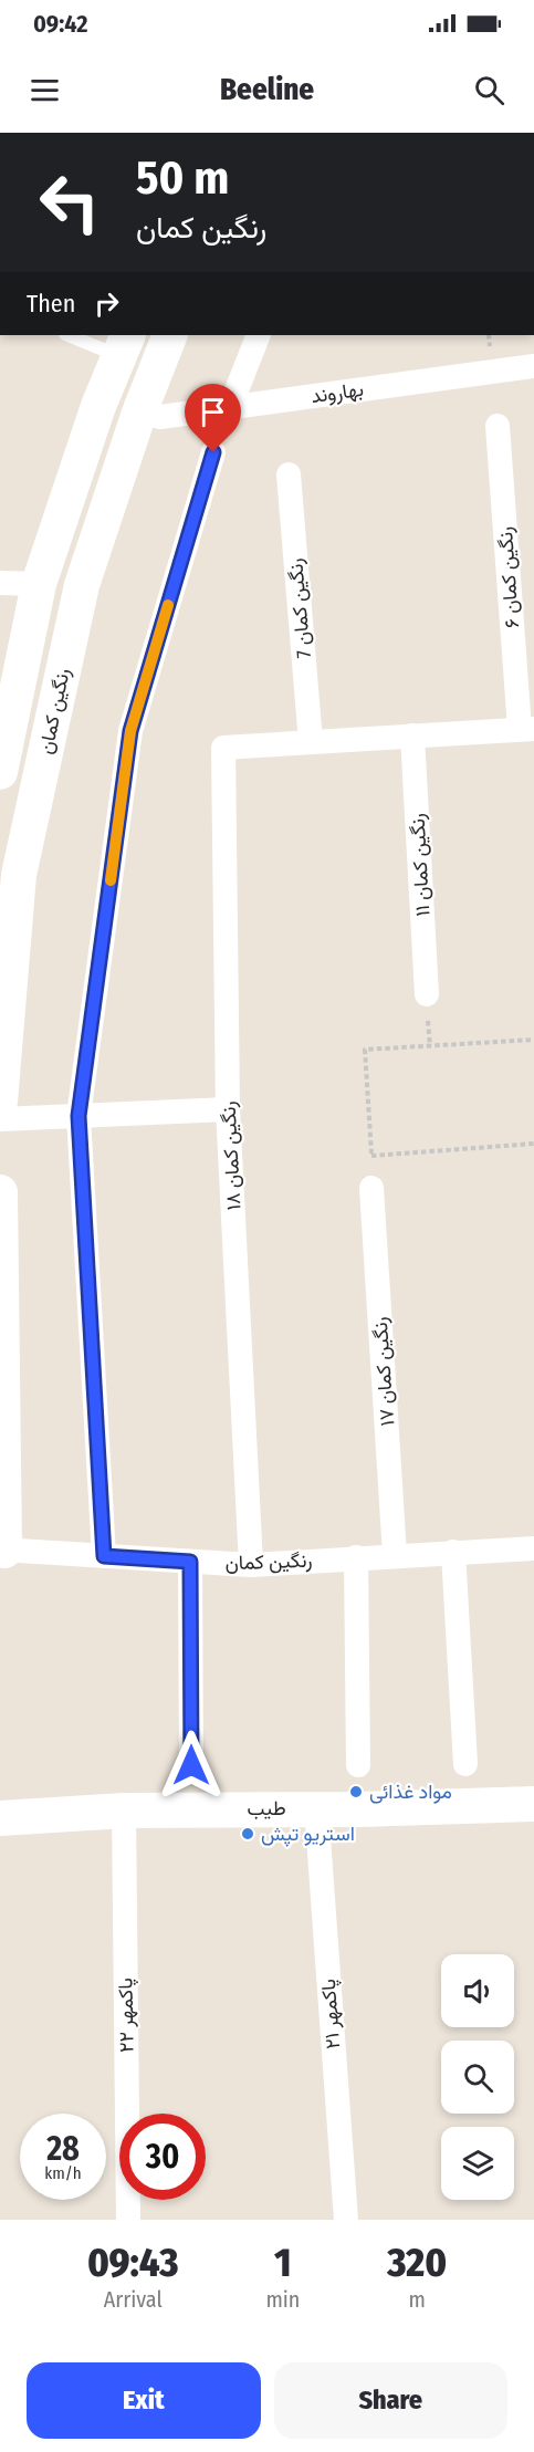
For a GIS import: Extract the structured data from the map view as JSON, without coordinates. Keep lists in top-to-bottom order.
{
  "streets": {
    "street": [
      "بهاروند",
      "رنگین کمان ۶",
      "رنگین کمان 7",
      "رنگین کمان",
      "رنگین کمان ۱۱",
      "رنگین کمان ۱۸",
      "رنگین کمان ۱۷",
      "طیب",
      "پاکمهر ۲۱",
      "پاکمهر ۲۲"
    ]
  },
  "crossings": [
    ["بهاروند", "رنگین کمان"],
    ["رنگین کمان 7", "رنگین کمان ۱۸"],
    ["رنگین کمان", "رنگین کمان ۱۸"],
    ["رنگین کمان", "رنگین کمان ۱۷"],
    ["طیب", "پاکمهر ۲۱"],
    ["طیب", "پاکمهر ۲۲"]
  ],
  "places": ["مواد غذائی", "استریو تپش"],
  "page": {
    "status": "09:42",
    "header": "Beeline",
    "turn": ["50 m", "رنگین کمان"],
    "then": "Then",
    "speed": "28 km/h",
    "limit": "30",
    "eta": [
      "09:43",
      "Arrival",
      "1",
      "min",
      "320",
      "m"
    ],
    "buttons": ["Exit", "Share"]
  }
}
